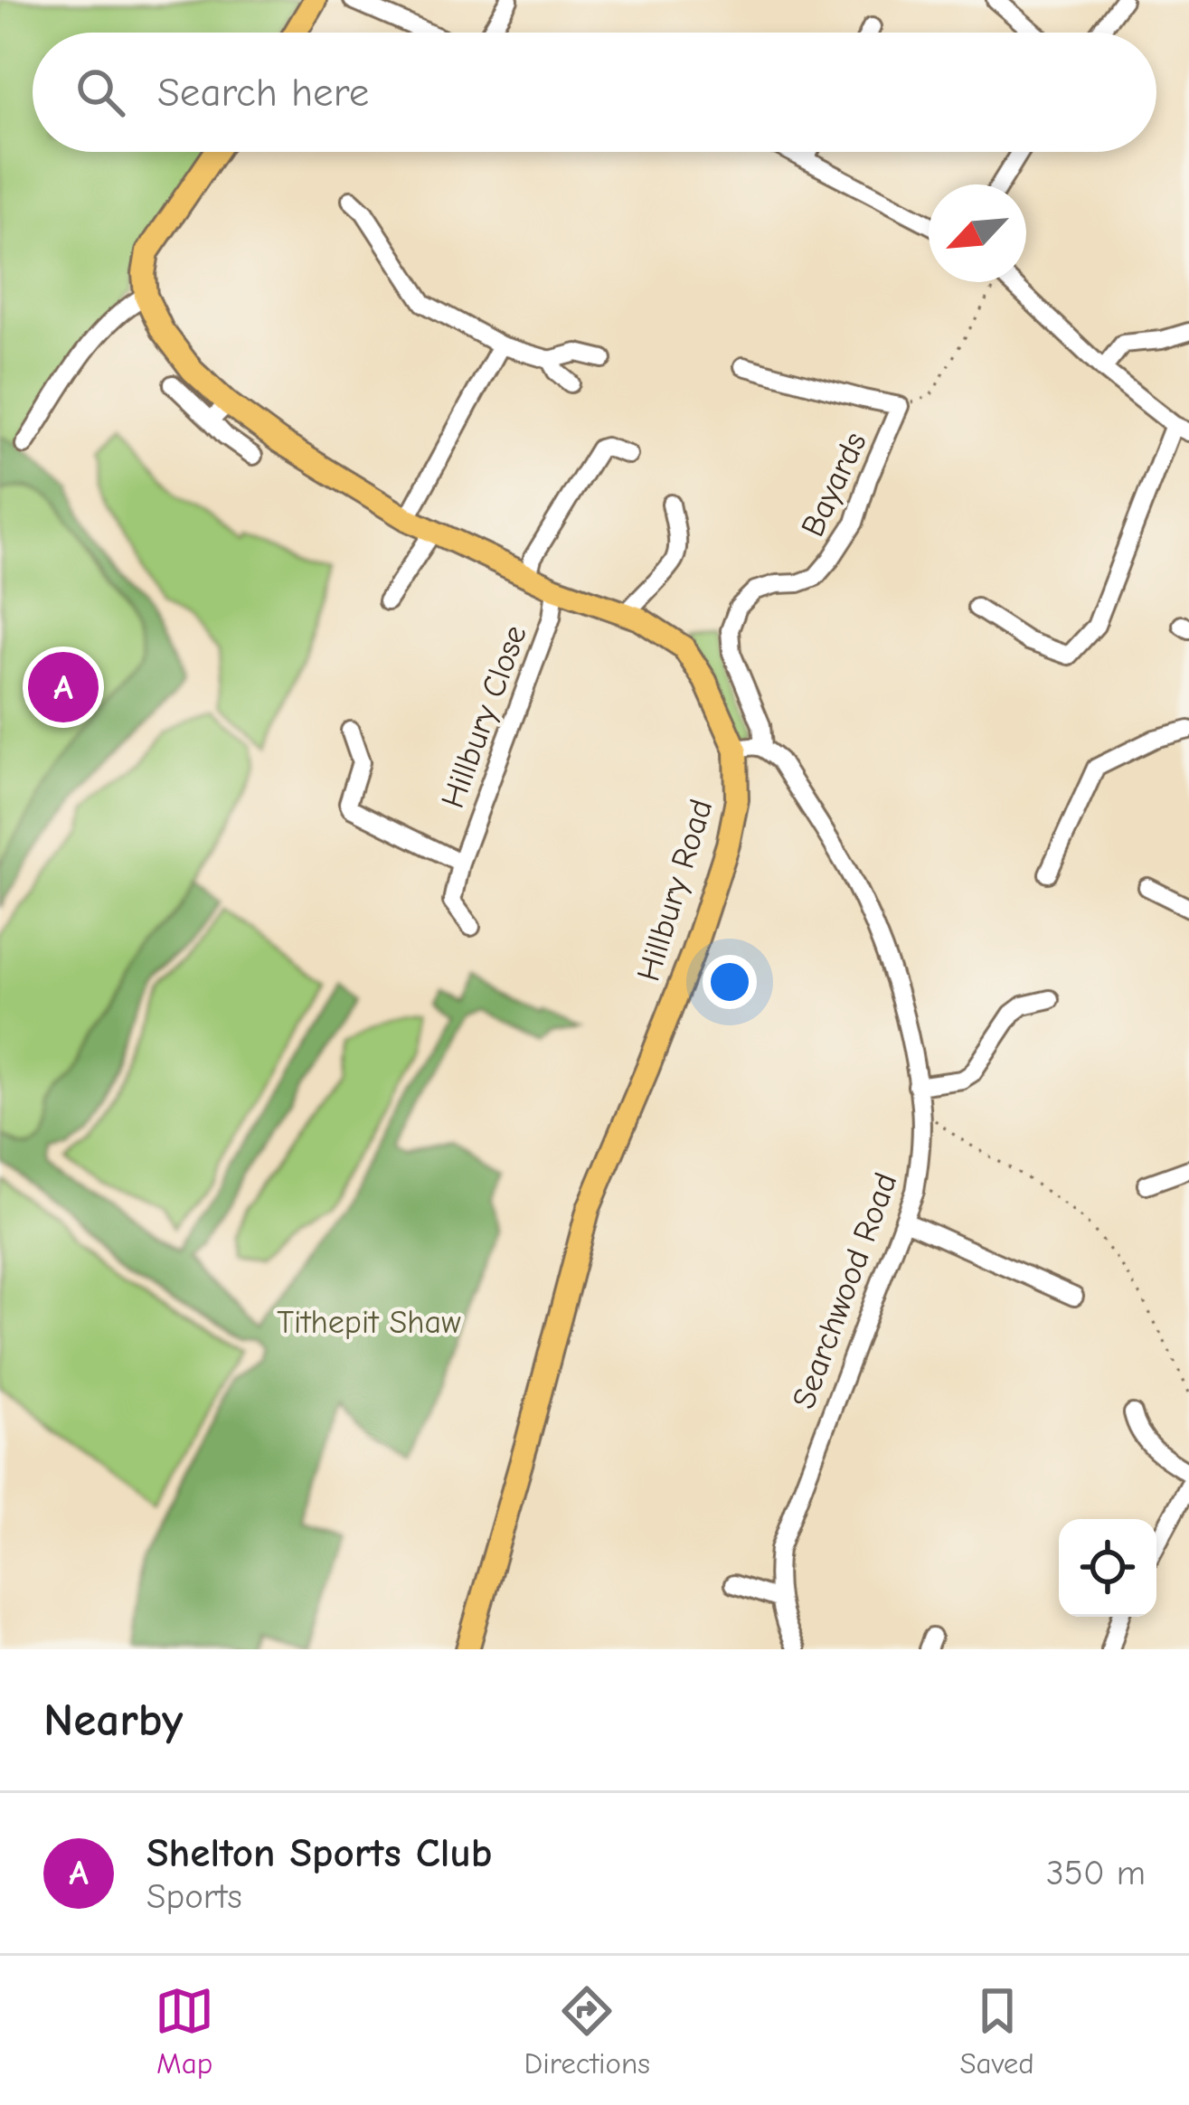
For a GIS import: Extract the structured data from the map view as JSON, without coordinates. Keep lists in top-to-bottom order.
{
  "streets": {
    "main road": ["Hillbury Road"],
    "street": ["Bayards", "Hillbury Close", "Searchwood Road"]
  },
  "crossings": [
    ["Bayards", "Searchwood Road"],
    ["Hillbury Close", "Hillbury Road"]
  ],
  "parks": ["Tithepit Shaw"],
  "north": "bottom left",
  "page": {
    "search": "Search here",
    "pins": "A",
    "heading": "Nearby",
    "list": [
      {
        "mark": "A",
        "name": "Shelton Sports Club",
        "note": "Sports",
        "value": "350 m"
      }
    ],
    "nav": ["Map", "Directions", "Saved"]
  }
}
